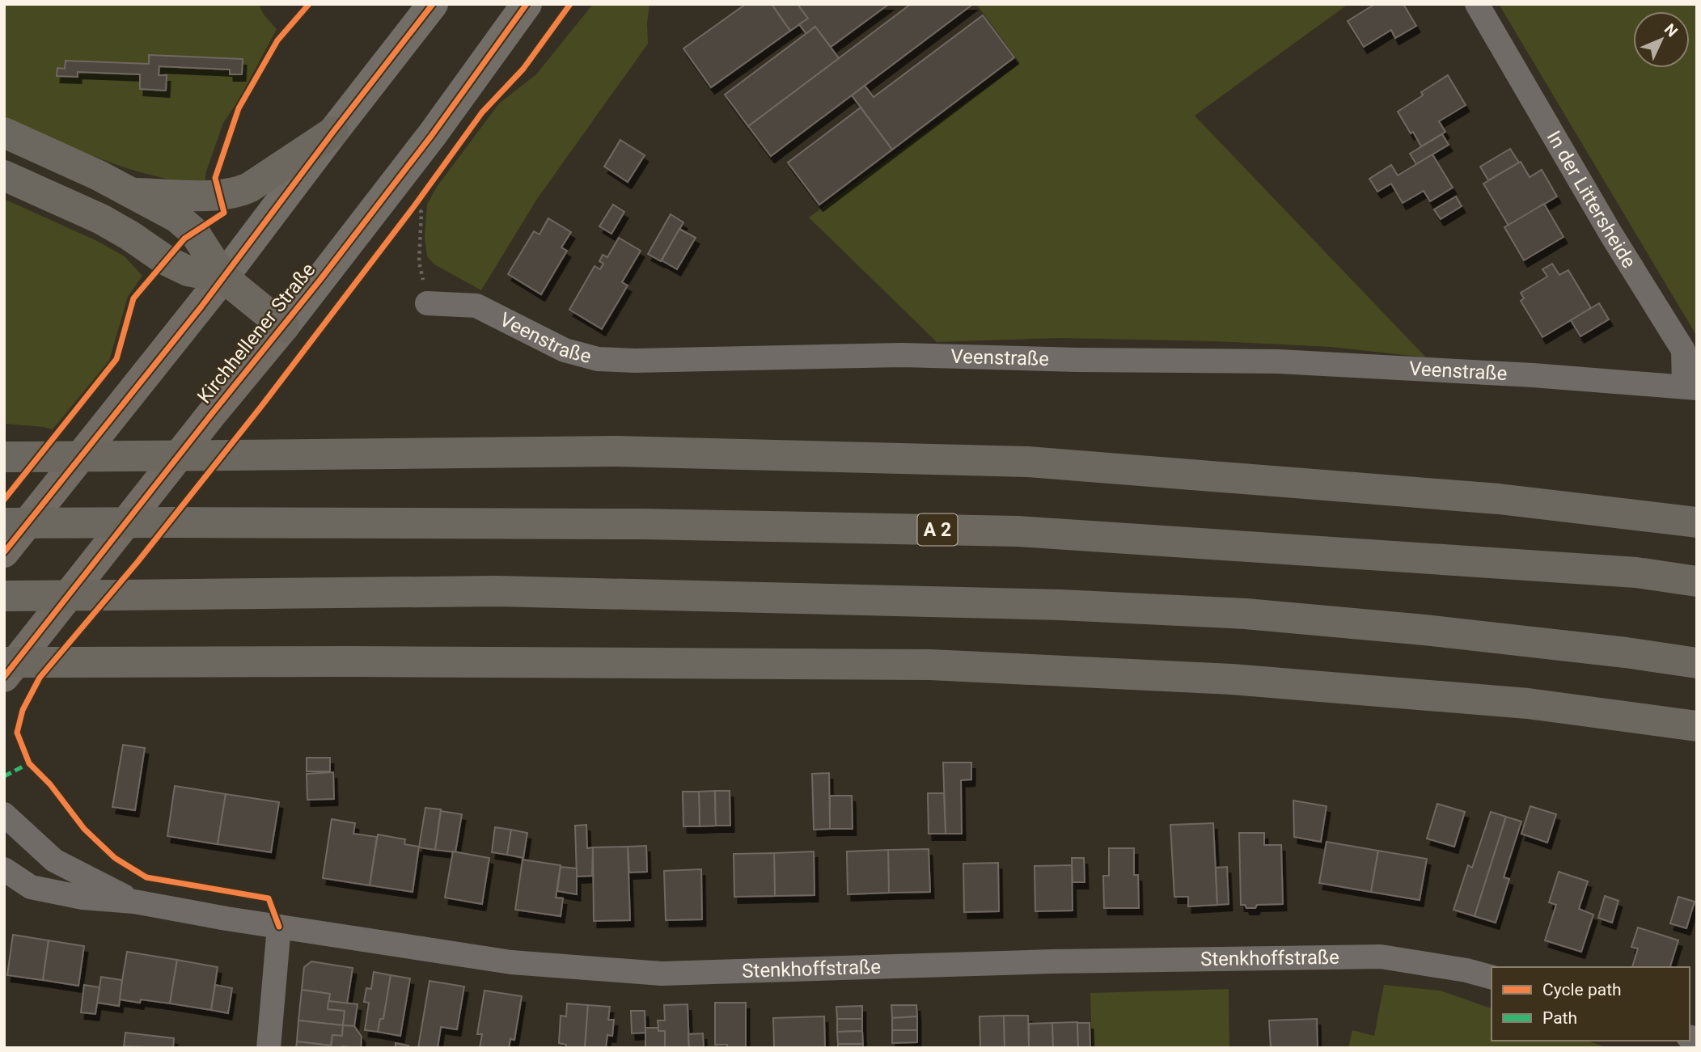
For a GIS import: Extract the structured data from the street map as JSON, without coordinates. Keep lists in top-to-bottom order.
{
  "streets": {
    "highway": ["A 2"],
    "main road": ["Kirchhellener Straße"],
    "street": ["In der Littersheide", "Veenstraße", "Stenkhoffstraße"]
  },
  "crossings": [
    ["In der Littersheide", "Veenstraße"]
  ],
  "legend": ["Cycle path", "Path"],
  "north": "top right"
}
